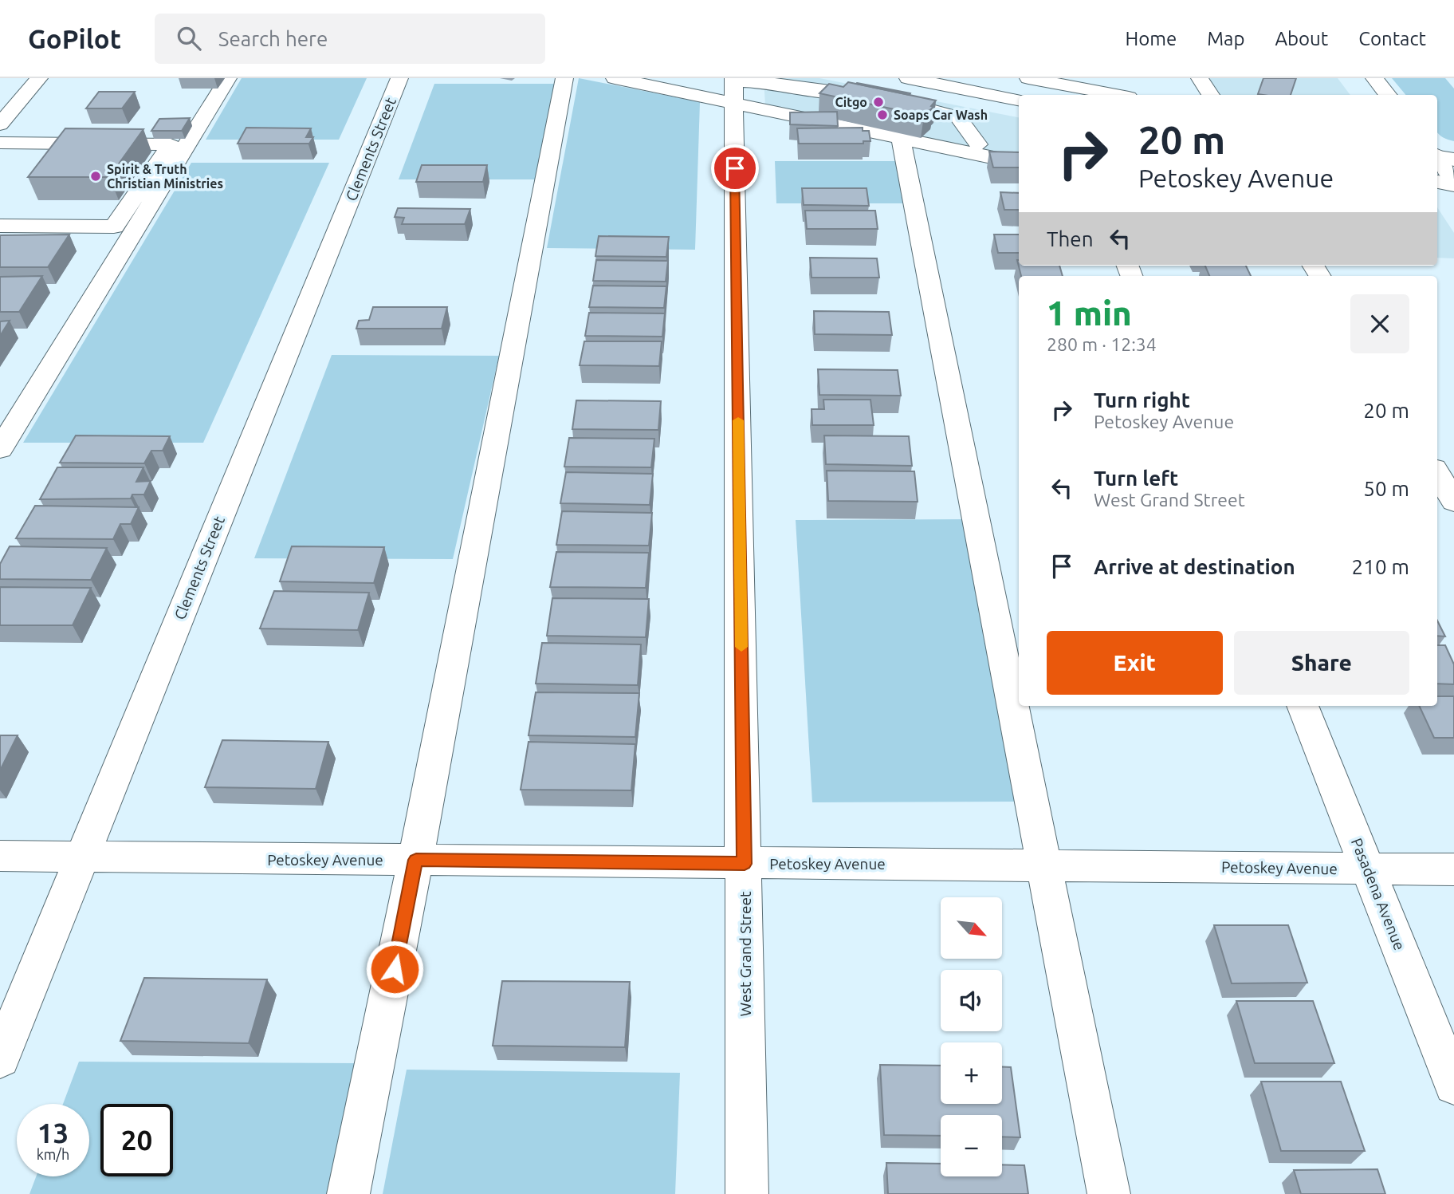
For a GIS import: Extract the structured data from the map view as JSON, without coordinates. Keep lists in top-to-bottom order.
{
  "streets": {
    "main road": [
      "Clements Street",
      "Petoskey Avenue",
      "Pasadena Avenue",
      "West Grand Street"
    ]
  },
  "crossings": [
    ["Clements Street", "Petoskey Avenue"],
    ["Petoskey Avenue", "Pasadena Avenue"],
    ["Petoskey Avenue", "West Grand Street"]
  ],
  "places": ["Citgo", "Soaps Car Wash", "Spirit & Truth Christian Ministries"],
  "north": "bottom right",
  "page": {
    "header": "GoPilot",
    "search": "Search here",
    "nav": [
      "Home",
      "Map",
      "About",
      "Contact"
    ],
    "turn": ["20 m", "Petoskey Avenue"],
    "then": "Then",
    "heading": ["1 min", "280 m · 12:34"],
    "list": [
      {
        "name": "Turn right",
        "note": "Petoskey Avenue",
        "value": "20 m"
      },
      {
        "name": "Turn left",
        "note": "West Grand Street",
        "value": "50 m"
      },
      {
        "name": "Arrive at destination",
        "value": "210 m"
      }
    ],
    "buttons": ["Exit", "Share"],
    "map_buttons": ["+", "−"],
    "speed": "13 km/h",
    "limit": "20"
  }
}
